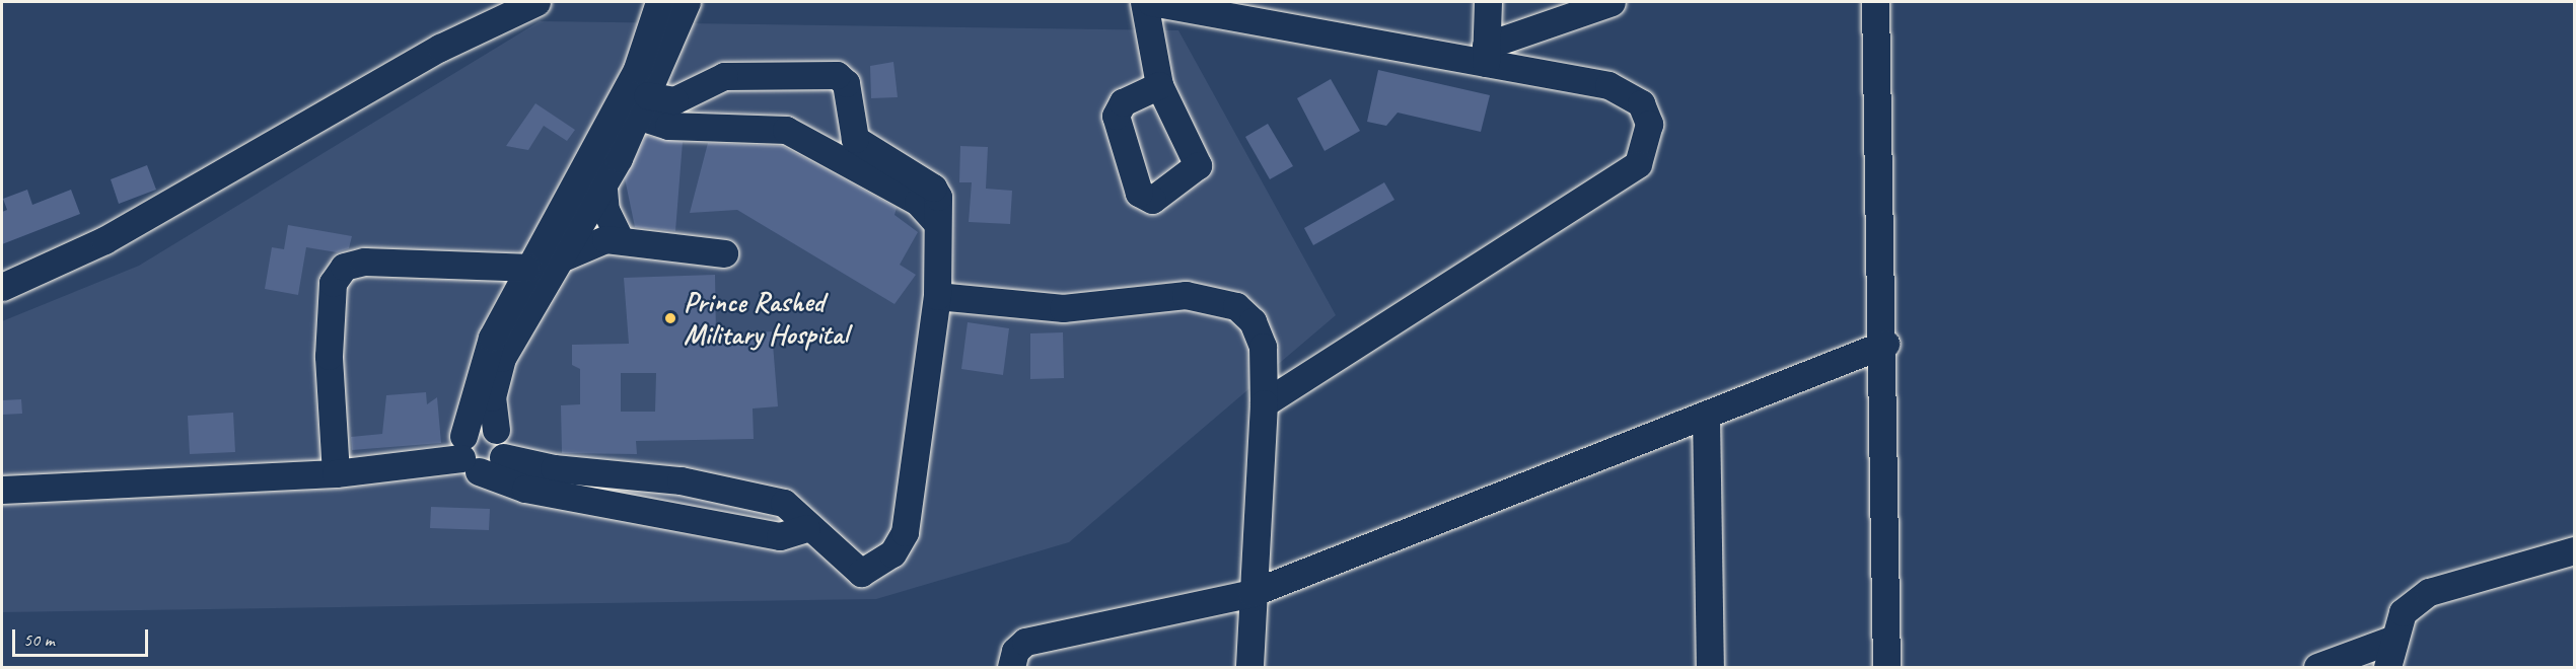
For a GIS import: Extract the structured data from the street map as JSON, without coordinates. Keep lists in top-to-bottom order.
{
  "places": ["Prince Rashed Military Hospital"],
  "scale_bar": "50 m"
}
